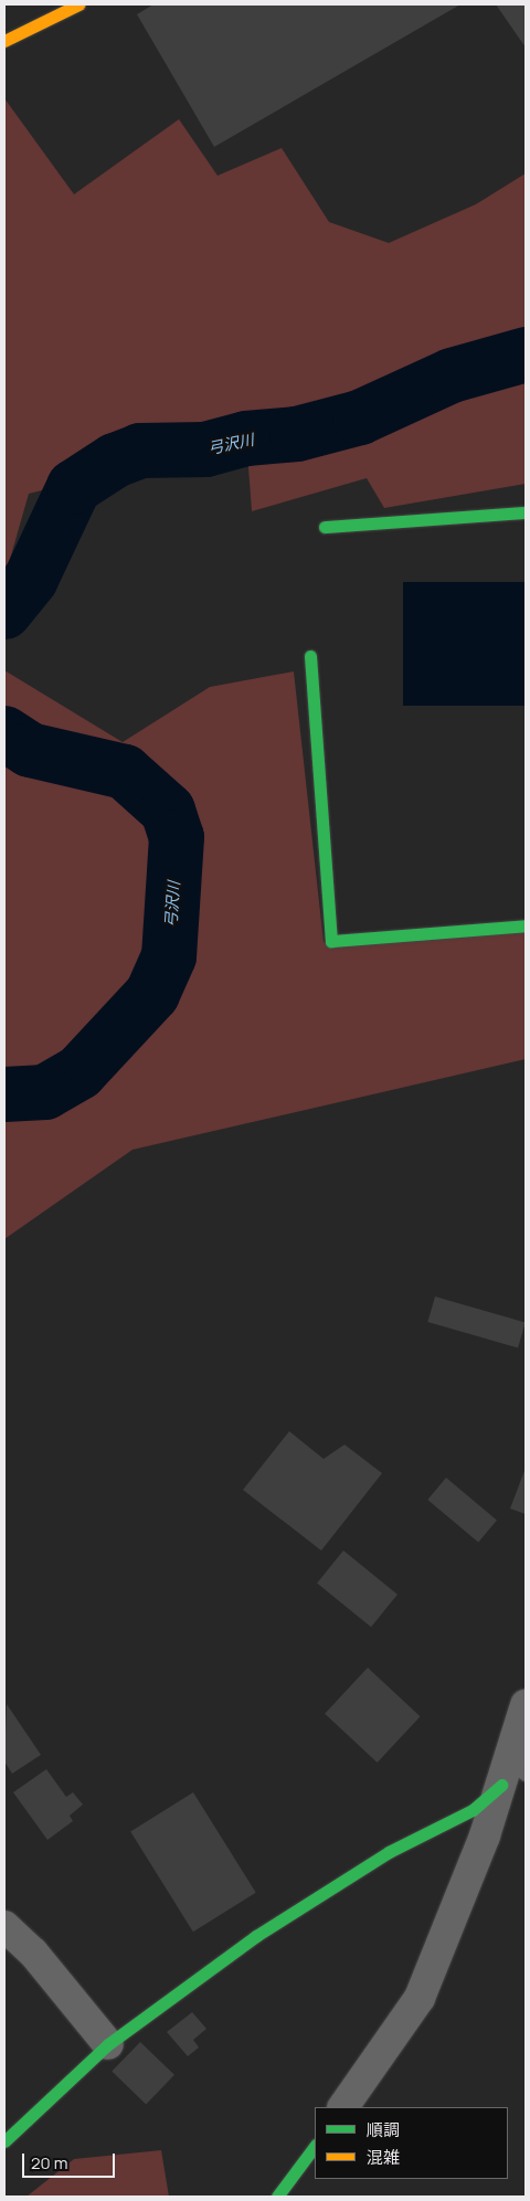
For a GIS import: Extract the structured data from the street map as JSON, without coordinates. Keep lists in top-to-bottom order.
{
  "water": ["弓沢川"],
  "legend": ["順調", "混雑"],
  "scale_bar": "20 m"
}
